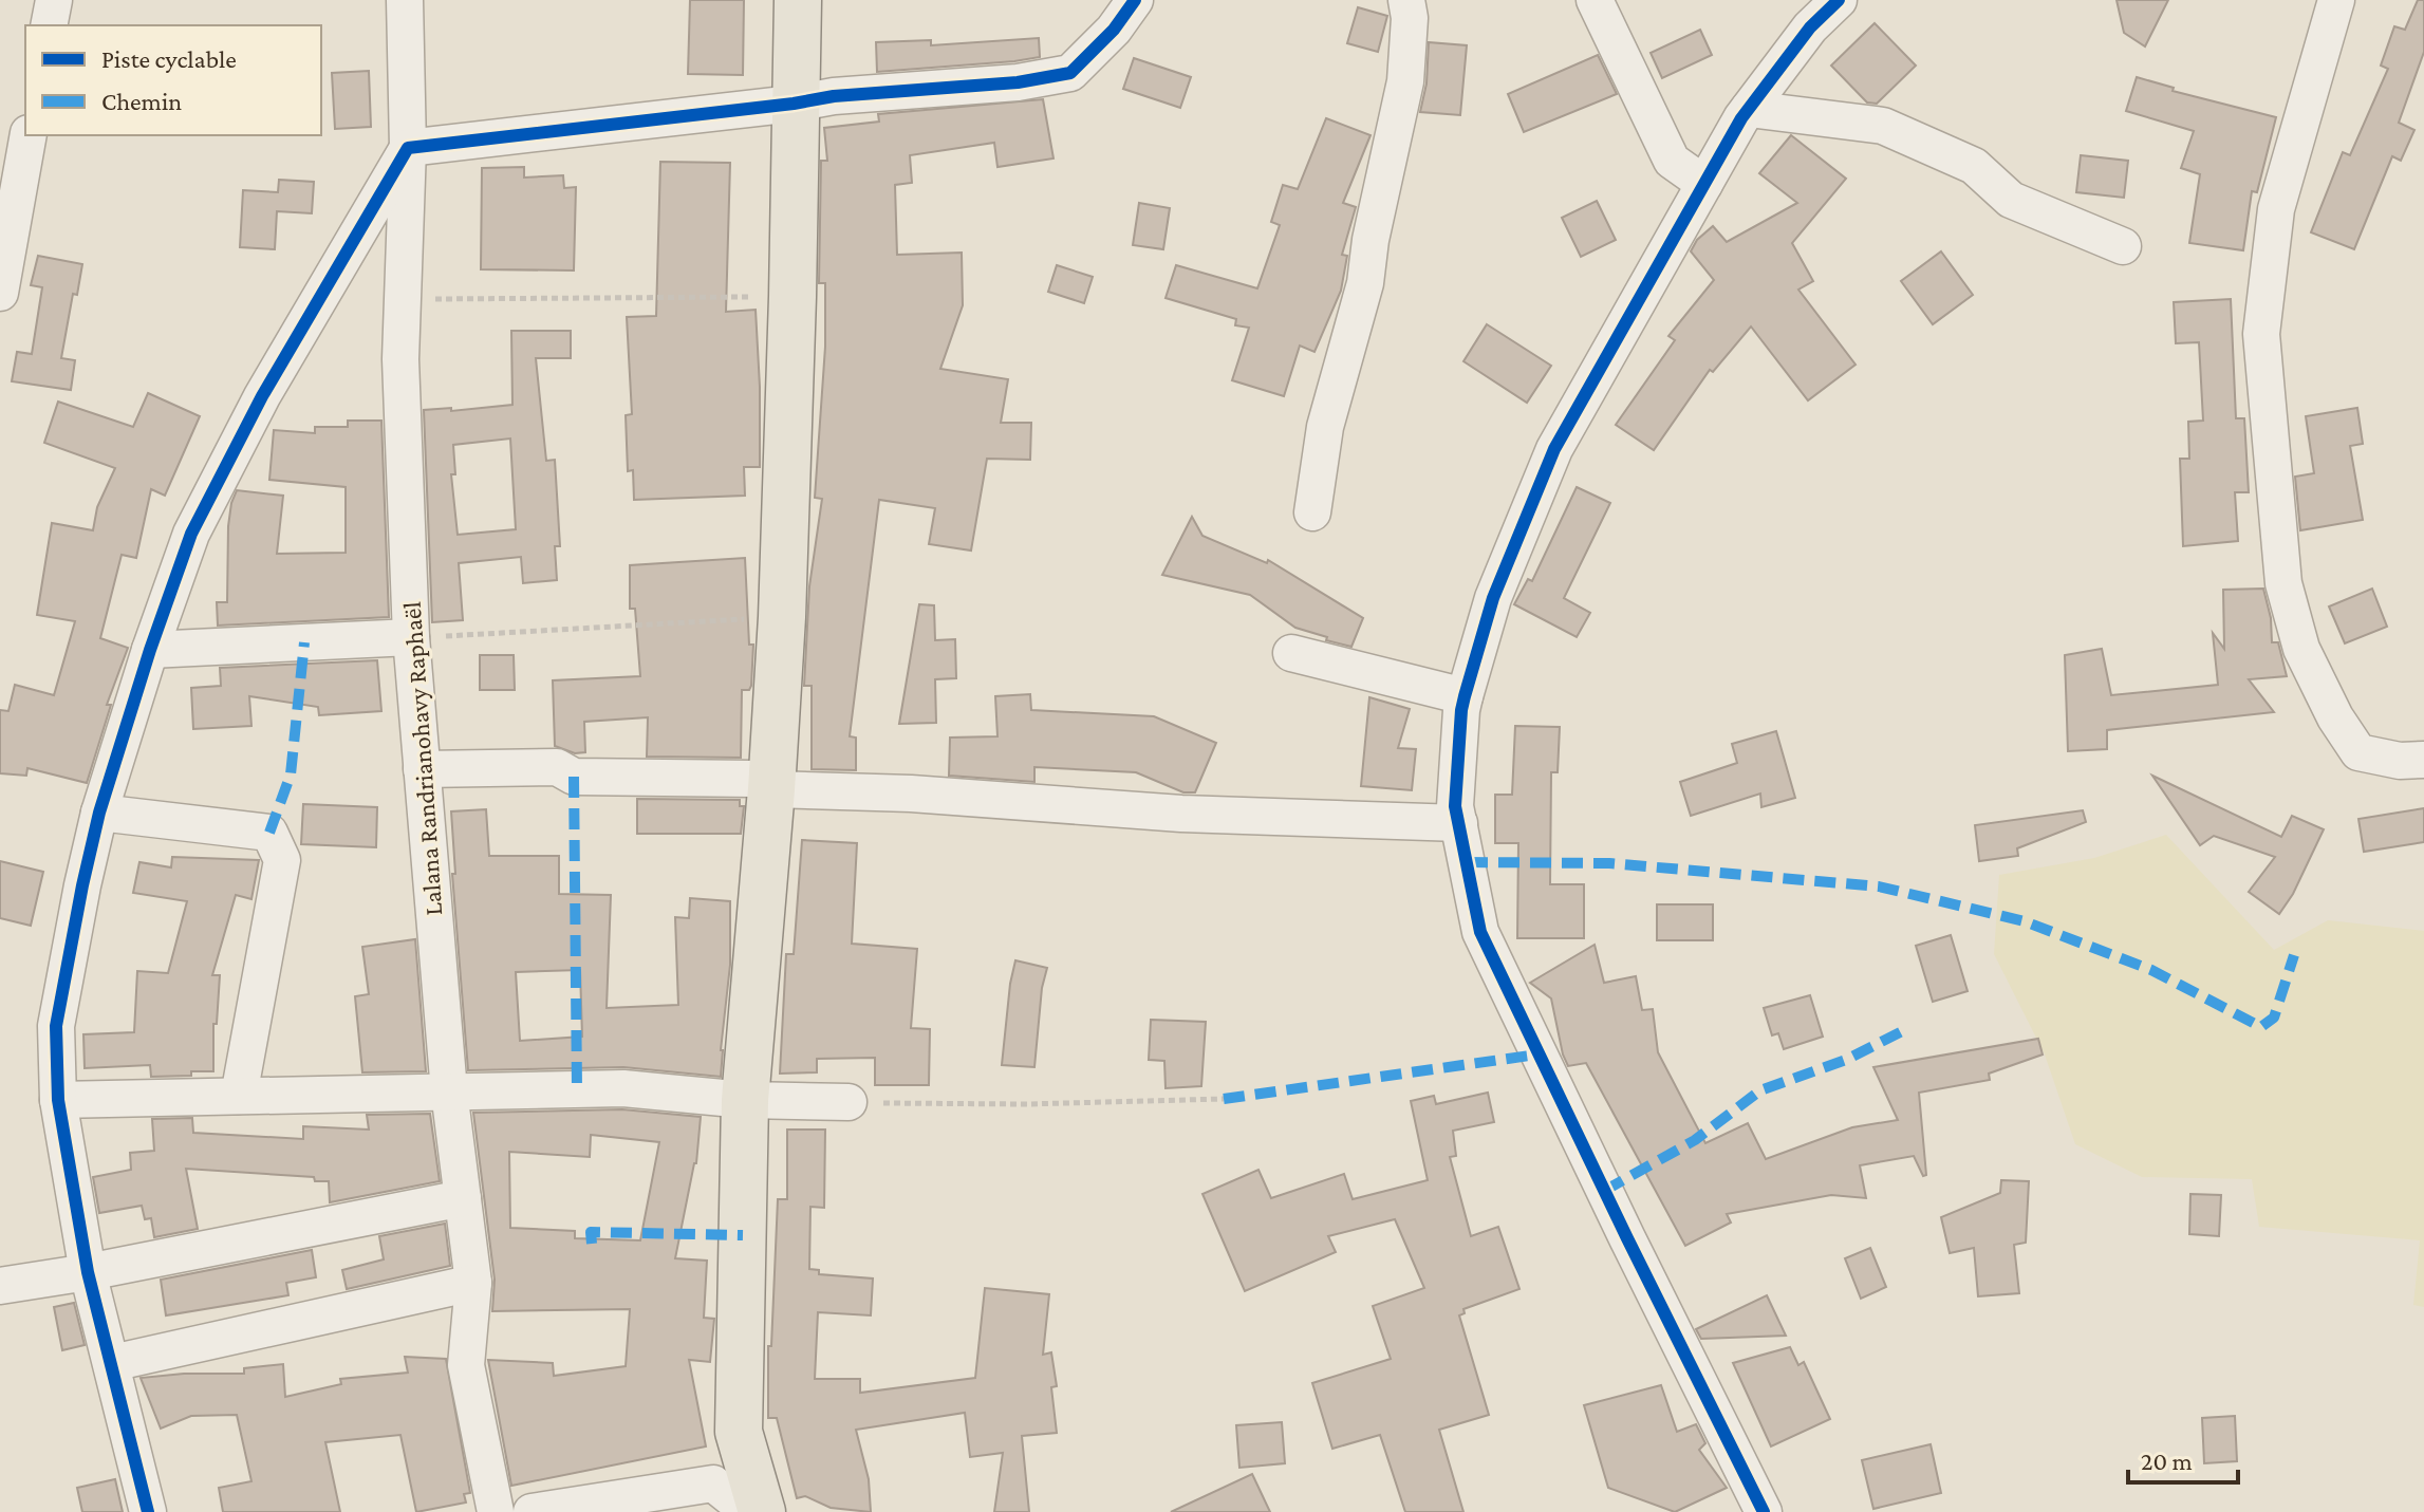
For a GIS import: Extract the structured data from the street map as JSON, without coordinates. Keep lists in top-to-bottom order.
{
  "streets": {
    "street": ["Lalana Randrianohavy Raphaël"]
  },
  "legend": ["Piste cyclable", "Chemin"],
  "scale_bar": "20 m"
}
